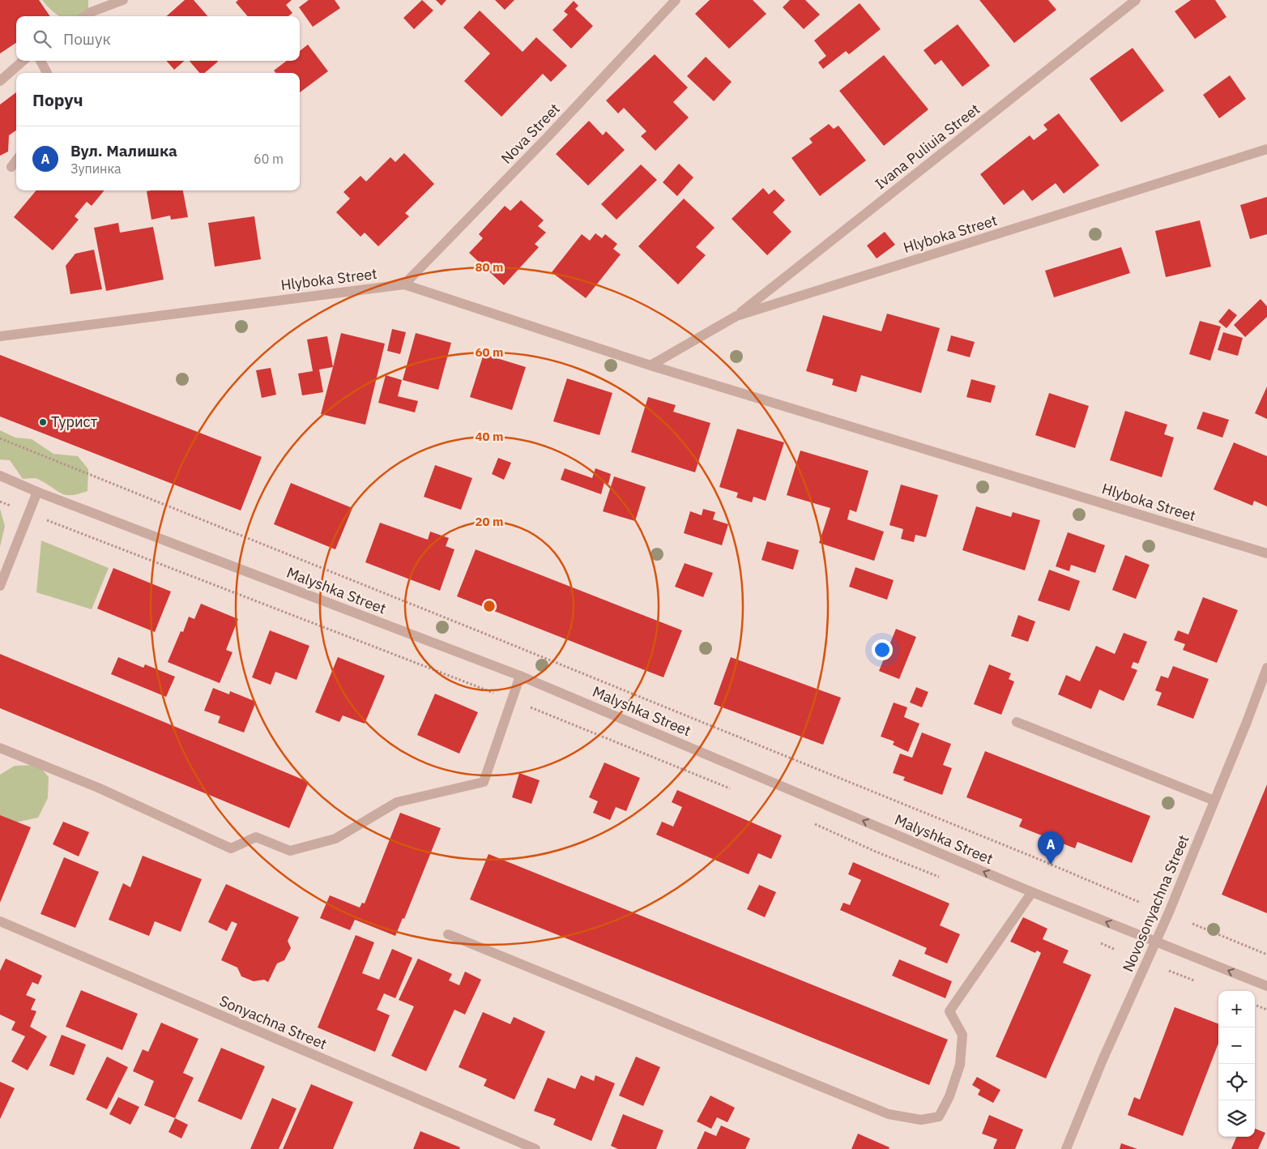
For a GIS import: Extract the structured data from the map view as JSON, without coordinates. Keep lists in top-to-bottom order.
{
  "streets": {
    "street": [
      "Nova Street",
      "Ivana Puliuia Street",
      "Hlyboka Street",
      "Malyshka Street",
      "Novosonyachna Street",
      "Sonyachna Street"
    ]
  },
  "crossings": [
    ["Nova Street", "Hlyboka Street"],
    ["Ivana Puliuia Street", "Hlyboka Street"],
    ["Malyshka Street", "Novosonyachna Street"]
  ],
  "one_way": ["Malyshka Street"],
  "places": ["Турист"],
  "page": {
    "search": "Пошук",
    "heading": "Поруч",
    "list": [
      {
        "mark": "A",
        "name": "Вул. Малишка",
        "note": "Зупинка",
        "value": "60 m"
      }
    ],
    "pins": "A",
    "map_buttons": ["+", "−"]
  },
  "rings": [
    "80 m",
    "60 m",
    "40 m",
    "20 m"
  ]
}
